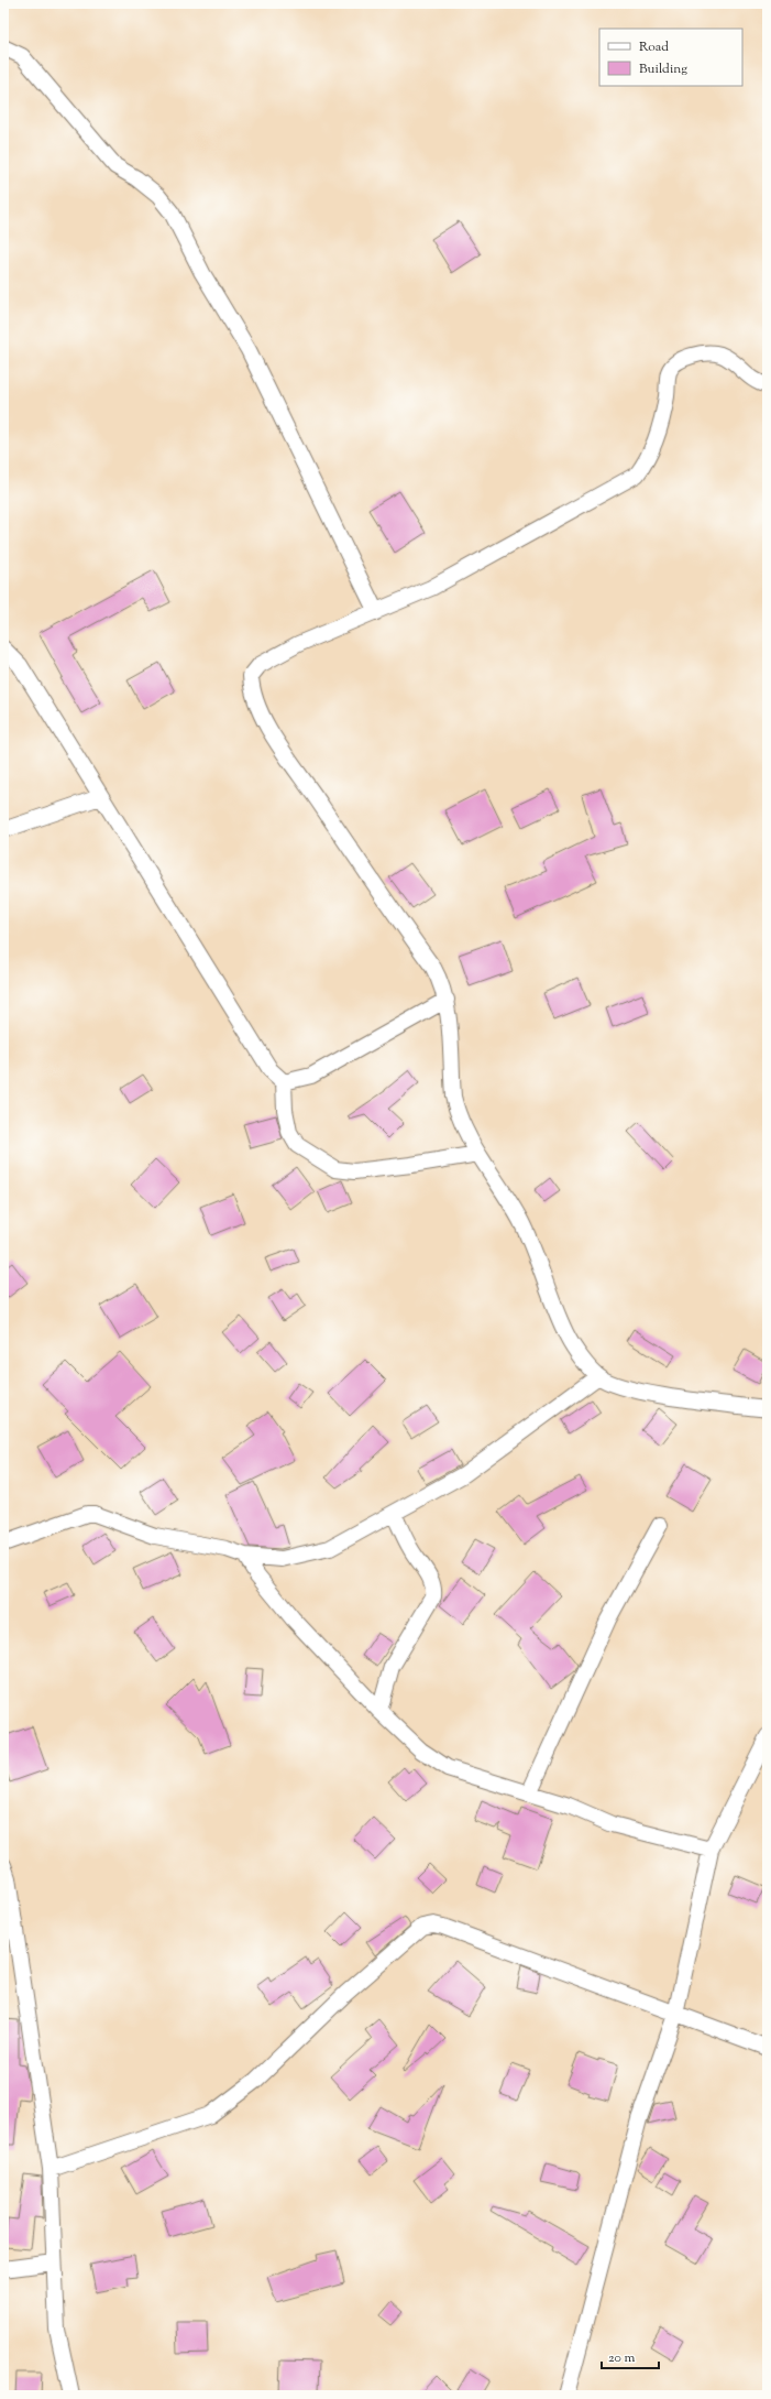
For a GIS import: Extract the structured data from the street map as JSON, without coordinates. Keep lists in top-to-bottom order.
{
  "legend": ["Road", "Building"],
  "scale_bar": "20 m"
}
